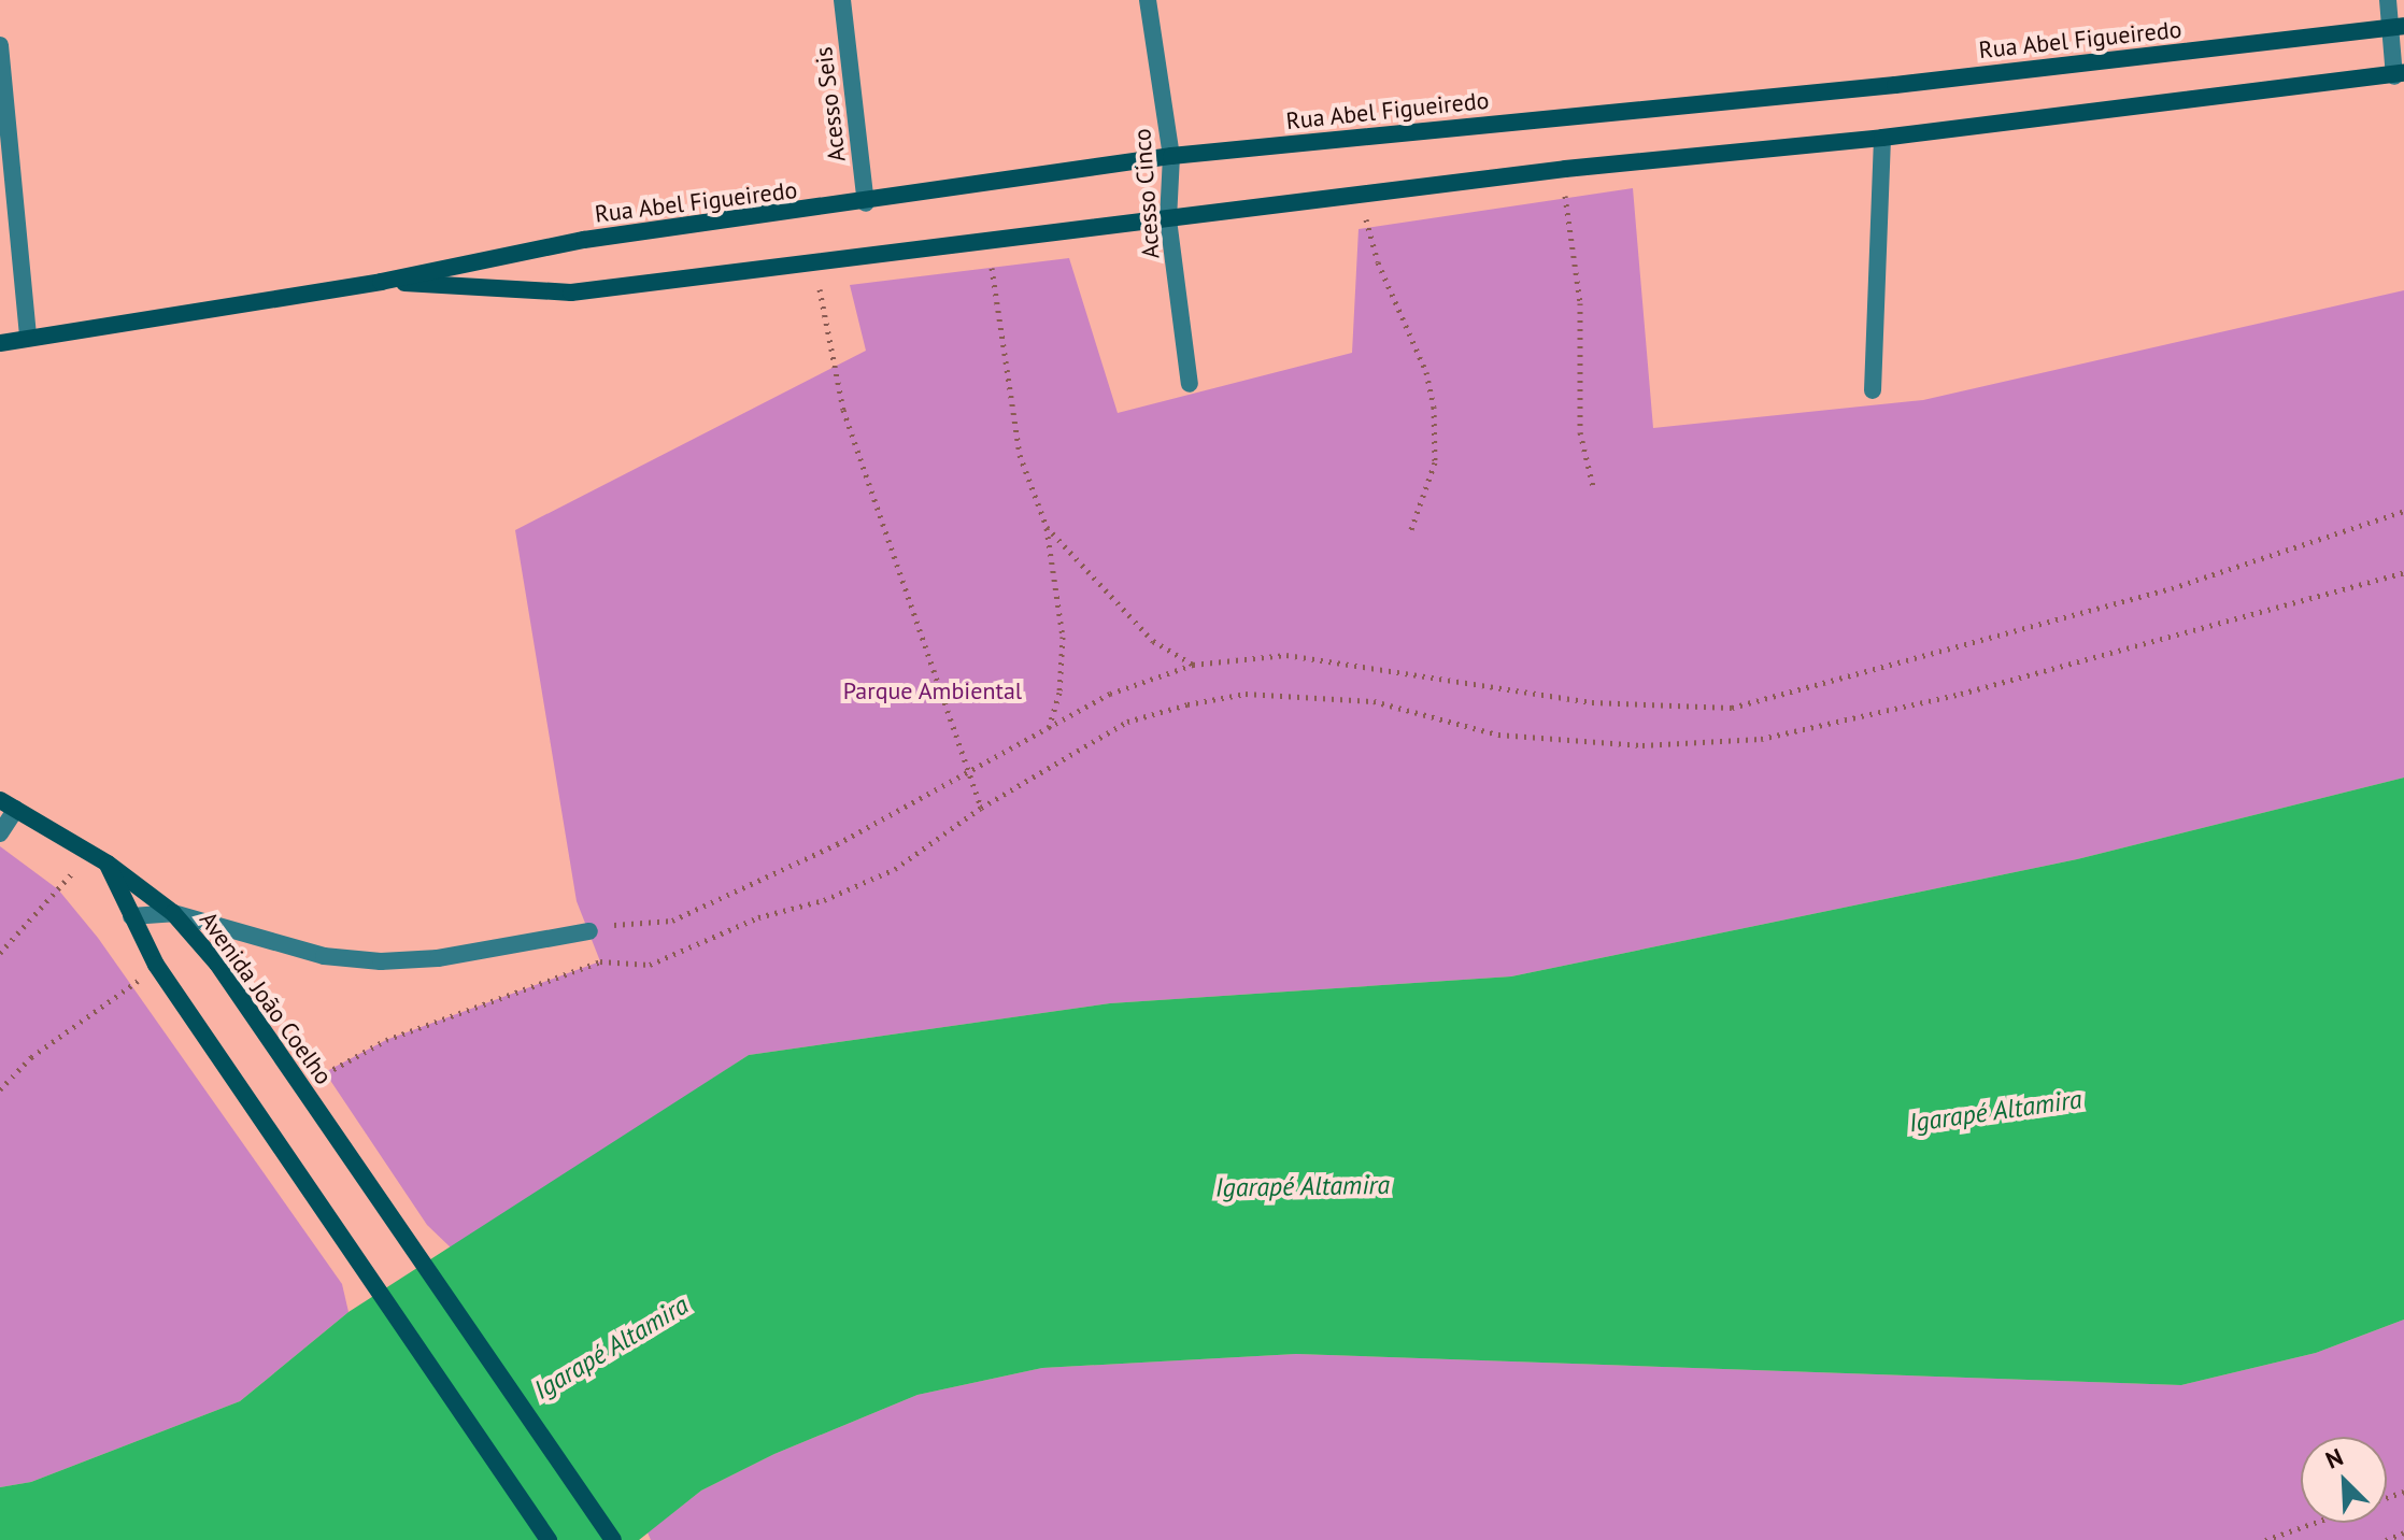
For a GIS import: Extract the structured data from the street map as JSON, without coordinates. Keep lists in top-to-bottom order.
{
  "streets": {
    "street": [
      "Rua Abel Figueiredo",
      "Acesso Seis",
      "Acesso Cinco",
      "Avenida João Coelho"
    ]
  },
  "crossings": [
    ["Rua Abel Figueiredo", "Acesso Seis"],
    ["Rua Abel Figueiredo", "Acesso Cinco"]
  ],
  "water": ["Igarapé Altamira"],
  "parks": ["Parque Ambiental"],
  "north": "top left"
}
